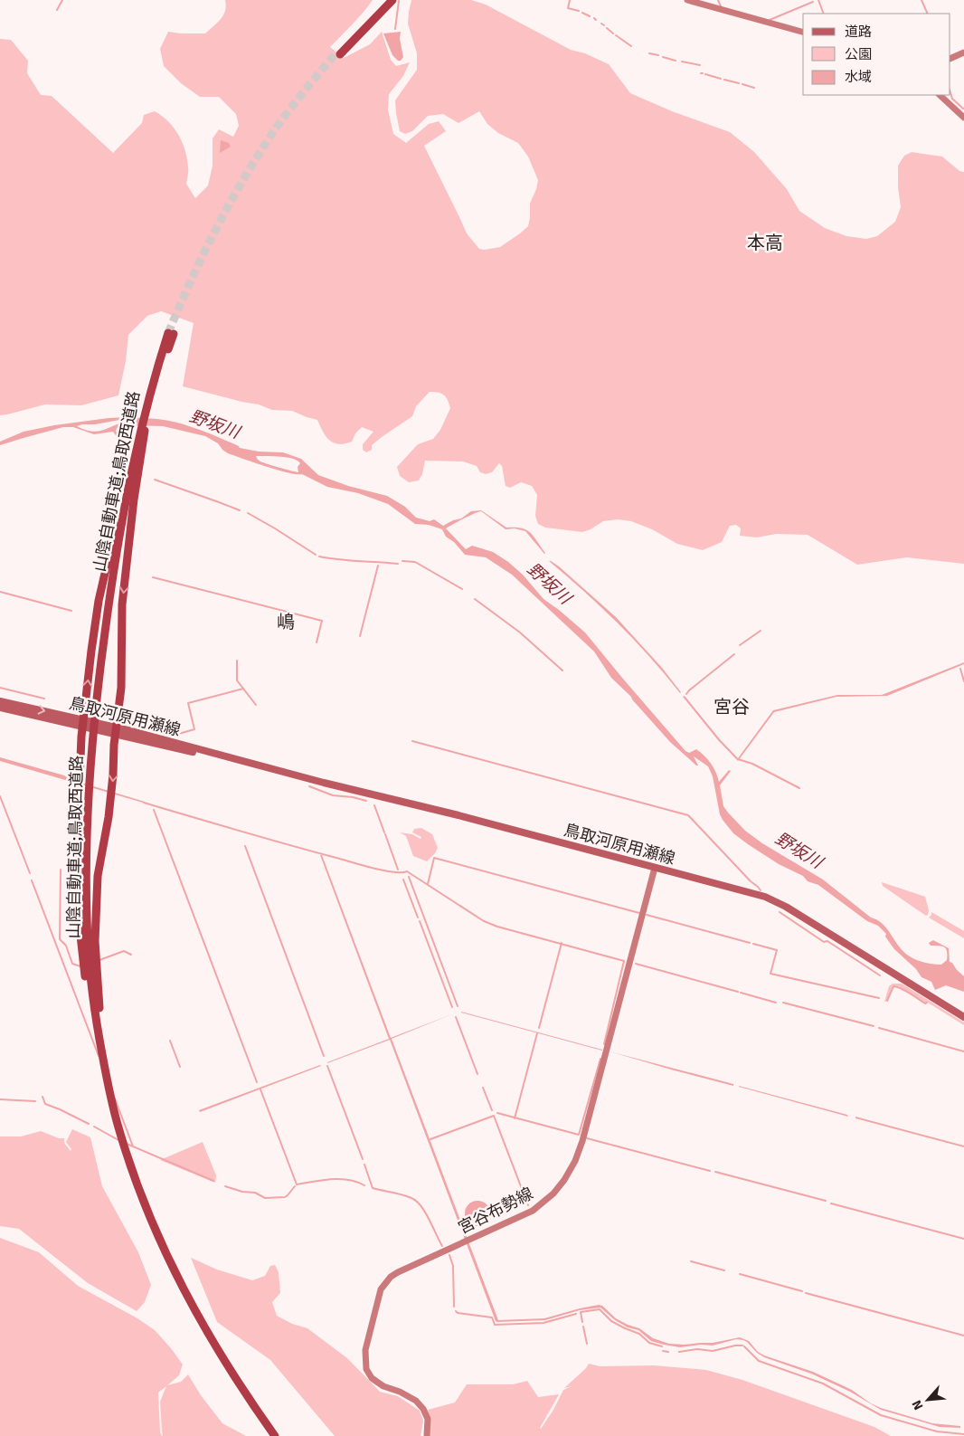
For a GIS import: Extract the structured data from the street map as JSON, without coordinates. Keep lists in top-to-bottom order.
{
  "streets": {
    "highway": ["山陰自動車道;鳥取西道路"],
    "main road": ["鳥取河原用瀬線"],
    "street": ["宮谷布勢線"]
  },
  "crossings": [
    ["鳥取河原用瀬線", "宮谷布勢線"]
  ],
  "districts": ["本高", "嶋", "宮谷"],
  "water": ["野坂川"],
  "legend": ["道路", "公園", "水域"],
  "north": "bottom left"
}
